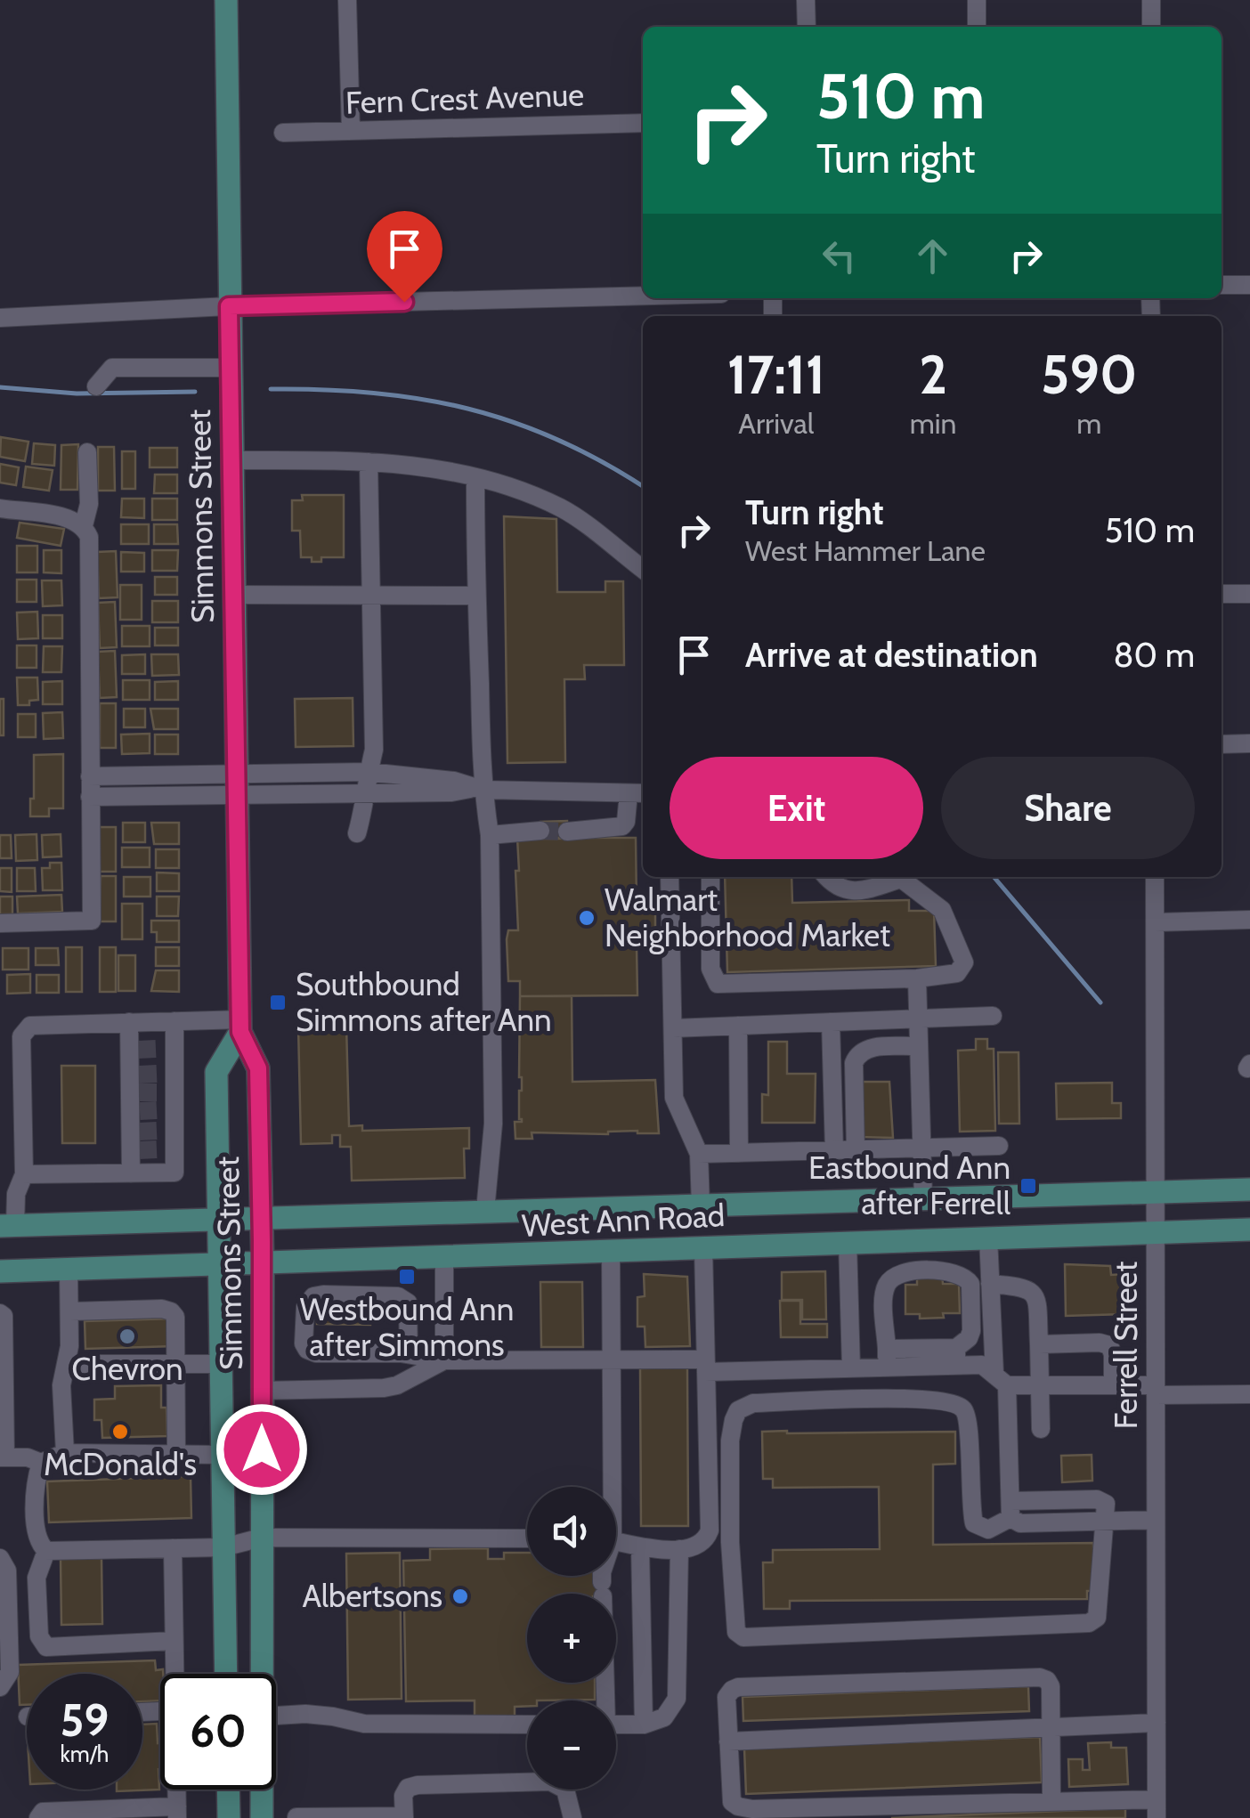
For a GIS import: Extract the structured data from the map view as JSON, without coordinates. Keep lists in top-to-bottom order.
{
  "streets": {
    "main road": ["Simmons Street", "West Ann Road"],
    "street": ["Fern Crest Avenue", "Ferrell Street"]
  },
  "crossings": [
    ["Simmons Street", "West Ann Road"],
    ["West Ann Road", "Ferrell Street"]
  ],
  "places": {
    "other": [
      "Walmart Neighborhood Market",
      "Chevron",
      "McDonald's",
      "Albertsons"
    ],
    "transit": ["Southbound Simmons after Ann", "Eastbound Ann after Ferrell", "Westbound Ann after Simmons"]
  },
  "page": {
    "turn": ["510 m", "Turn right"],
    "eta": [
      "17:11",
      "Arrival",
      "2",
      "min",
      "590",
      "m"
    ],
    "list": [
      {
        "name": "Turn right",
        "note": "West Hammer Lane",
        "value": "510 m"
      },
      {
        "name": "Arrive at destination",
        "value": "80 m"
      }
    ],
    "buttons": ["Exit", "Share"],
    "map_buttons": ["+", "−"],
    "speed": "59 km/h",
    "limit": "60"
  }
}
